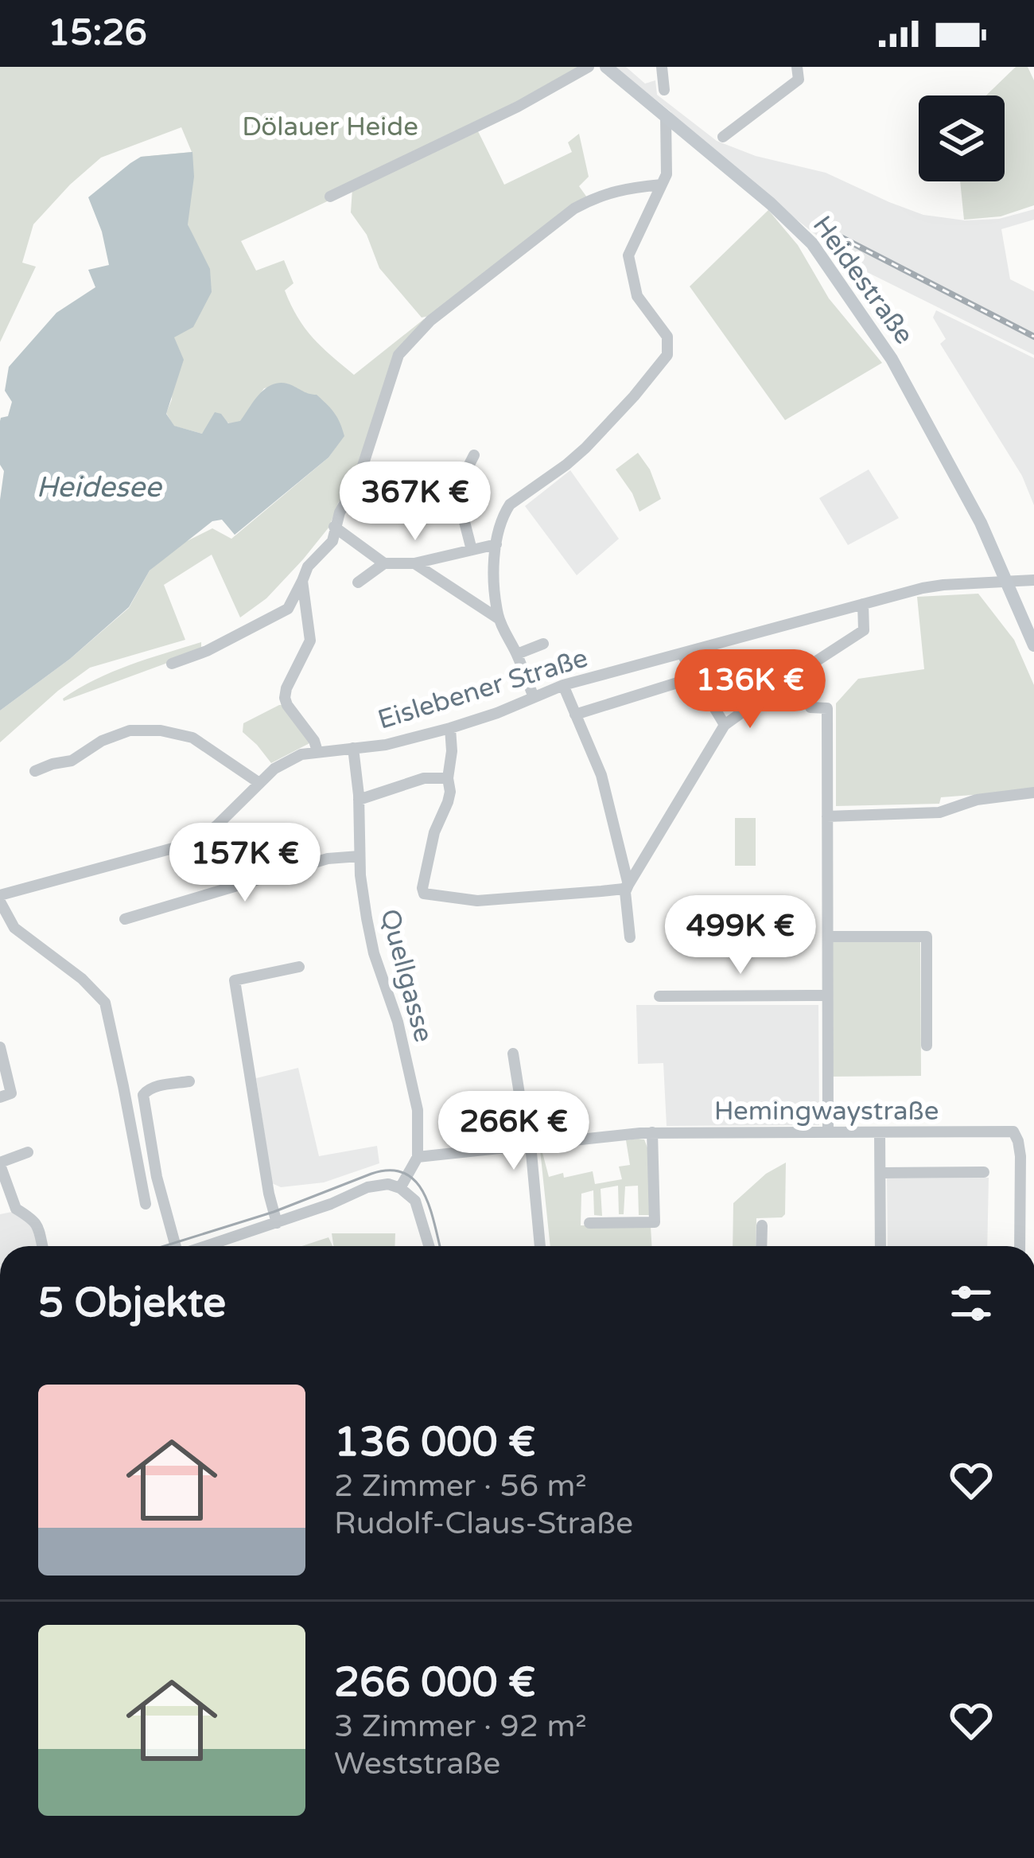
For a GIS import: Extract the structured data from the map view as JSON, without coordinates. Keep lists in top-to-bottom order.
{
  "streets": {
    "main road": ["Heidestraße"],
    "street": ["Eislebener Straße", "Quellgasse", "Hemingwaystraße"]
  },
  "crossings": [
    ["Heidestraße", "Eislebener Straße"],
    ["Eislebener Straße", "Quellgasse"],
    ["Quellgasse", "Hemingwaystraße"]
  ],
  "water": ["Heidesee"],
  "parks": ["Dölauer Heide"],
  "page": {
    "status": "15:26",
    "price": [
      "367K €",
      "136K €",
      "157K €",
      "499K €",
      "266K €"
    ],
    "heading": "5 Objekte",
    "list": [
      {
        "name": "136 000 €",
        "note": "2 Zimmer · 56 m² · Rudolf-Claus-Straße"
      },
      {
        "name": "266 000 €",
        "note": "3 Zimmer · 92 m² · Weststraße"
      }
    ]
  }
}
